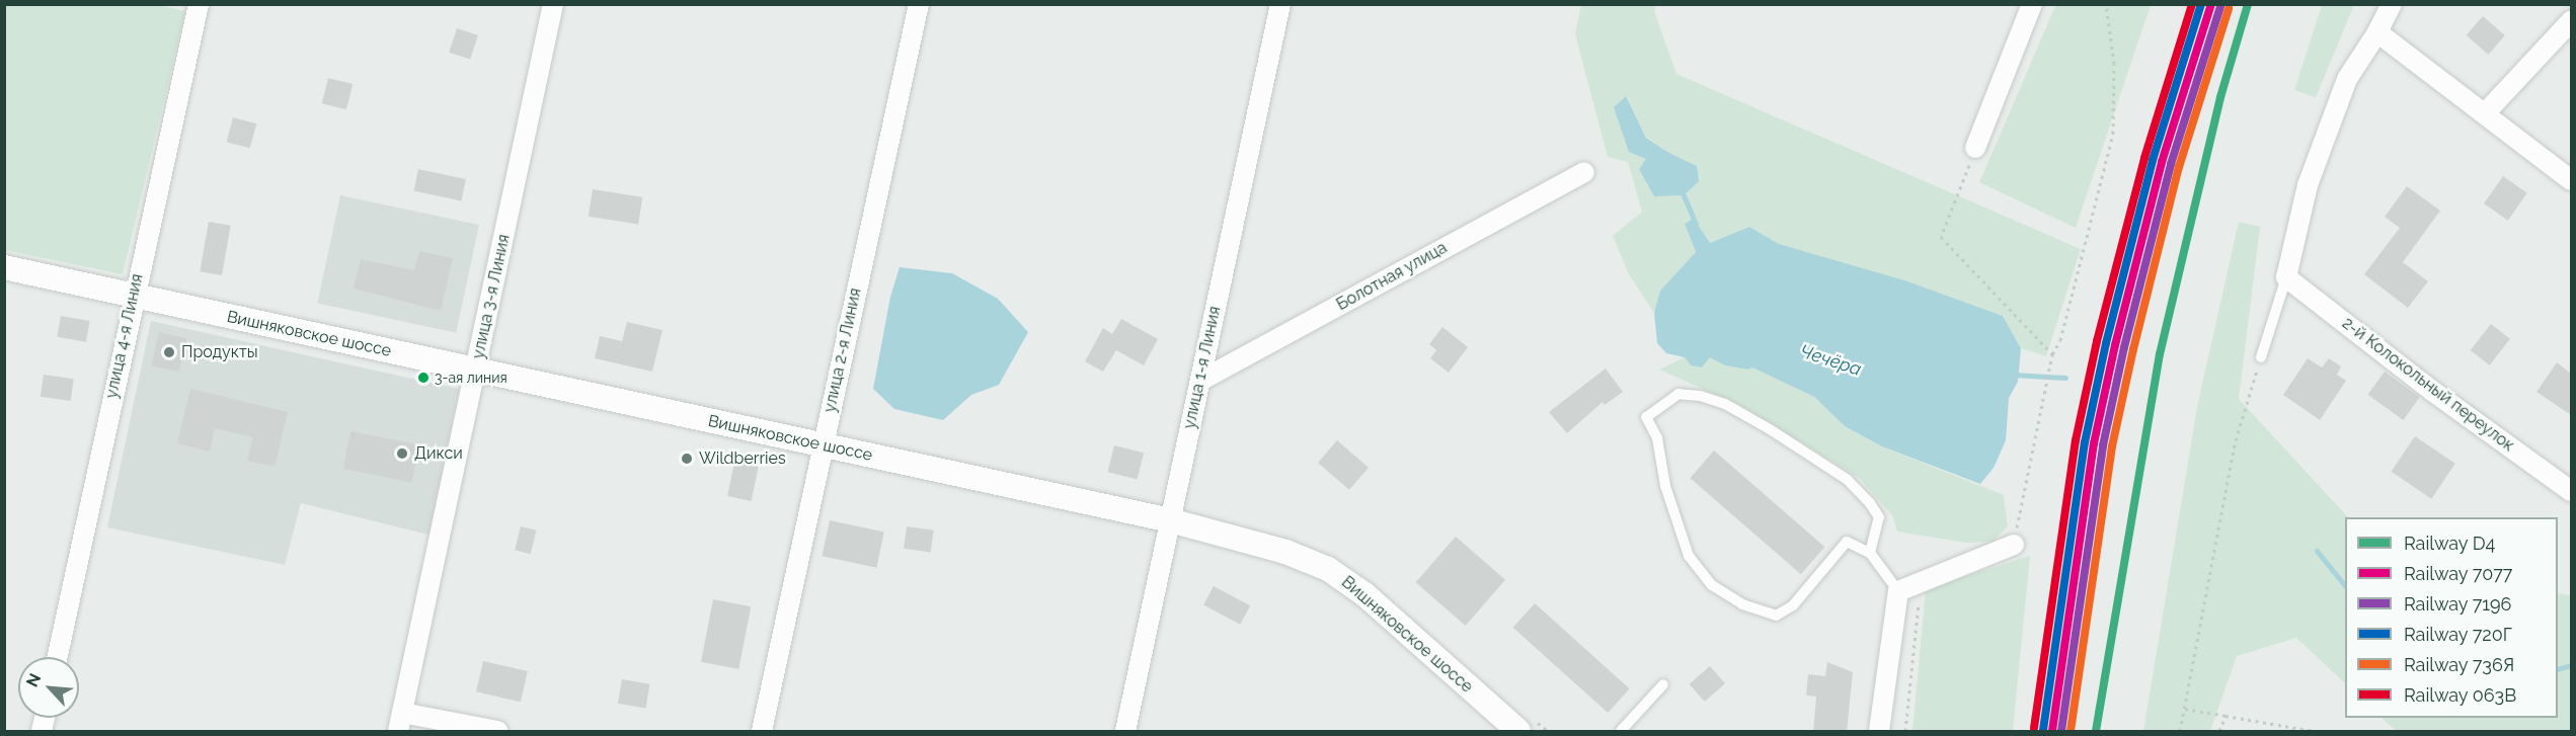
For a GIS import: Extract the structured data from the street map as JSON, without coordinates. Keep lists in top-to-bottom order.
{
  "streets": {
    "street": [
      "Болотная улица",
      "улица 3-я Линия",
      "Вишняковское шоссе",
      "улица 4-я Линия",
      "улица 2-я Линия",
      "улица 1-я Линия",
      "2-й Колокольный переулок"
    ]
  },
  "crossings": [
    ["Болотная улица", "улица 1-я Линия"],
    ["улица 3-я Линия", "Вишняковское шоссе"],
    ["Вишняковское шоссе", "улица 4-я Линия"],
    ["Вишняковское шоссе", "улица 2-я Линия"],
    ["Вишняковское шоссе", "улица 1-я Линия"]
  ],
  "water": ["Чечёра"],
  "places": [
    "Продукты",
    "3-ая линия",
    "Дикси",
    "Wildberries"
  ],
  "lines": [
    "rail line D4",
    "rail line 7077",
    "rail line 720Г",
    "rail line 063В",
    "rail line 7196",
    "rail line 736Я"
  ],
  "legend": [
    "Railway D4",
    "Railway 7077",
    "Railway 7196",
    "Railway 720Г",
    "Railway 736Я",
    "Railway 063В"
  ],
  "north": "top left"
}
